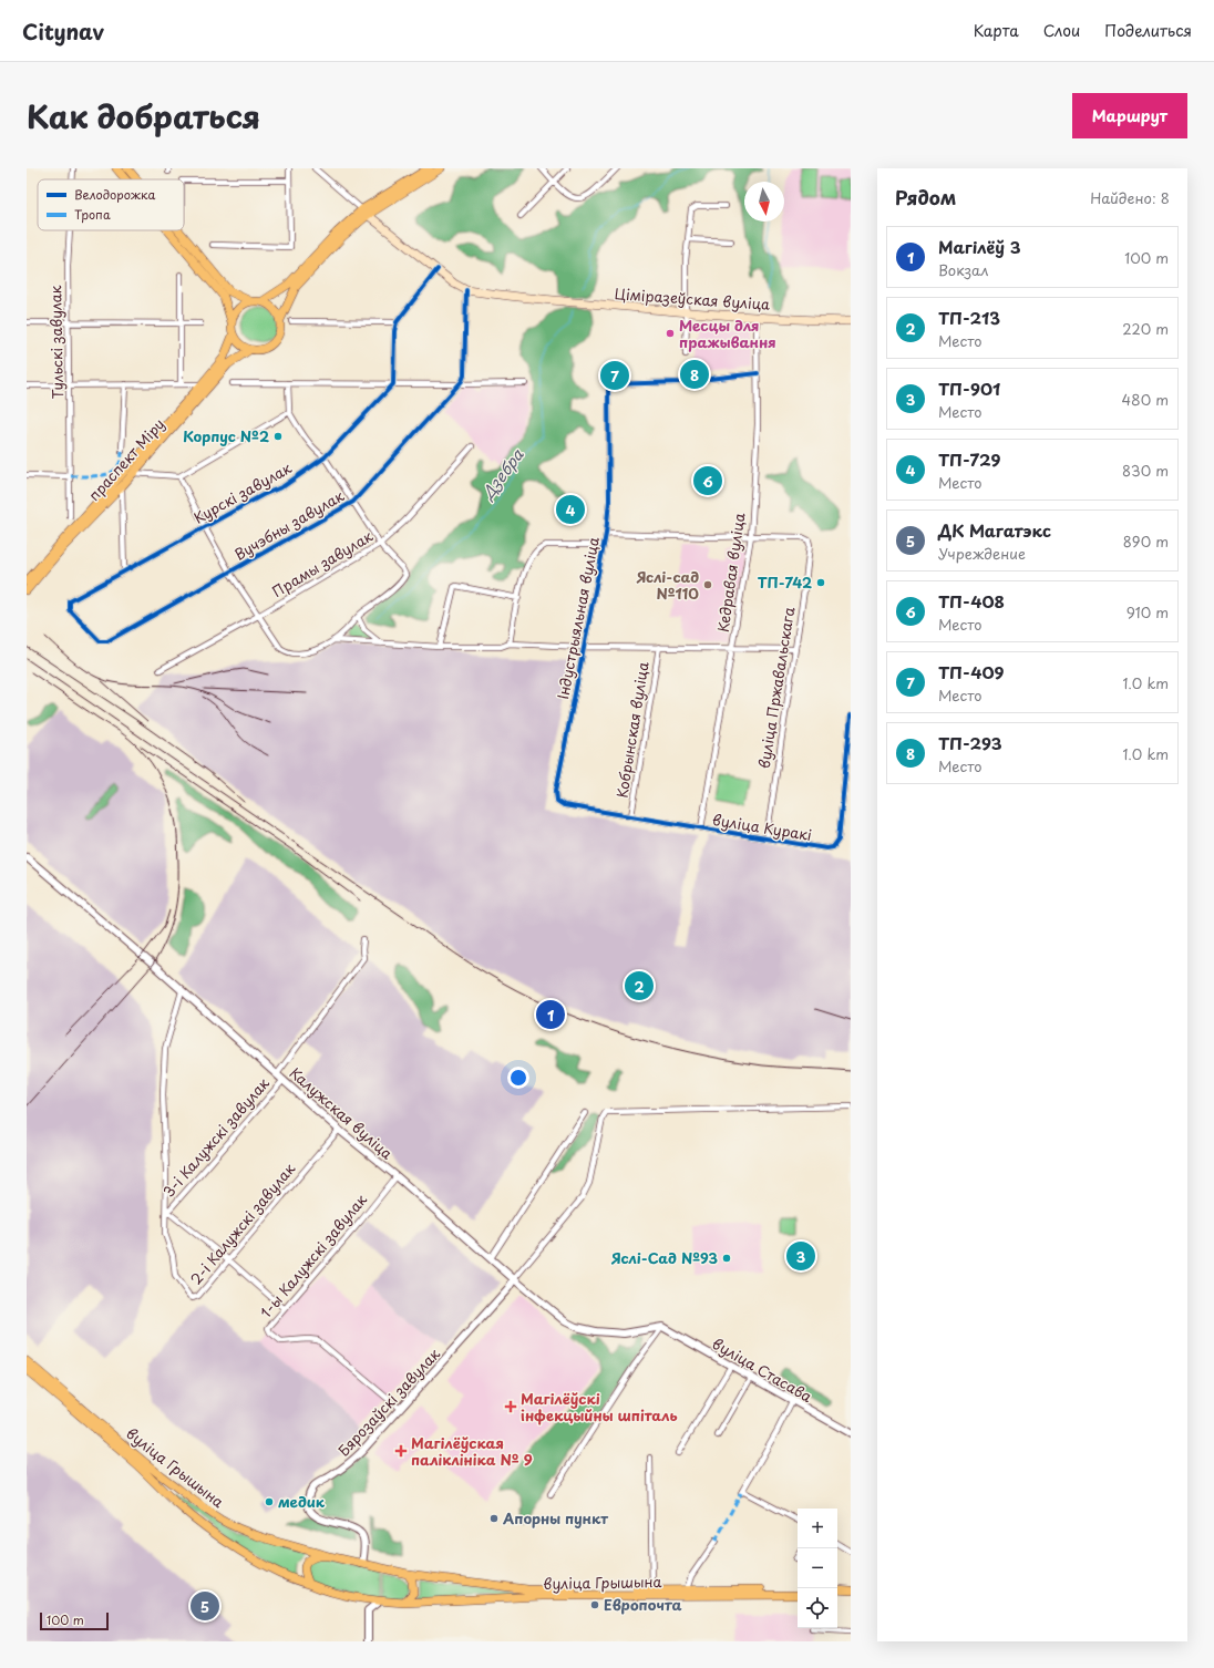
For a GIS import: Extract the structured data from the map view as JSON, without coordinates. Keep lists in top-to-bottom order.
{
  "streets": {
    "main road": ["Ціміразеўская вуліца", "праспект Міру", "вуліца Грышына"],
    "street": [
      "Тульскі завулак",
      "Курскі завулак",
      "Вучэбны завулак",
      "Прамы завулак",
      "Кедравая вуліца",
      "Індустрыяльная вуліца",
      "вуліца Пржавальскага",
      "Кобрынская вуліца",
      "вуліца Куракі",
      "Калужская вуліца",
      "3-і Калужскі завулак",
      "2-і Калужскі завулак",
      "1-ы Калужскі завулак",
      "вуліца Стасава",
      "Бярозаўскі завулак"
    ]
  },
  "crossings": [
    ["Ціміразеўская вуліца", "Вучэбны завулак"],
    ["Ціміразеўская вуліца", "Кедравая вуліца"],
    ["Курскі завулак", "Вучэбны завулак"],
    ["Кедравая вуліца", "Індустрыяльная вуліца"],
    ["Кедравая вуліца", "вуліца Пржавальскага"],
    ["Кедравая вуліца", "вуліца Куракі"],
    ["Індустрыяльная вуліца", "вуліца Куракі"],
    ["вуліца Пржавальскага", "вуліца Куракі"],
    ["Кобрынская вуліца", "вуліца Куракі"],
    ["Калужская вуліца", "3-і Калужскі завулак"],
    ["Калужская вуліца", "2-і Калужскі завулак"],
    ["Калужская вуліца", "1-ы Калужскі завулак"],
    ["Калужская вуліца", "вуліца Стасава"],
    ["Калужская вуліца", "Бярозаўскі завулак"],
    ["3-і Калужскі завулак", "2-і Калужскі завулак"],
    ["1-ы Калужскі завулак", "Бярозаўскі завулак"],
    ["Бярозаўскі завулак", "вуліца Грышына"]
  ],
  "water": ["Дзебра"],
  "places": {
    "other": [
      "Месцы для пражывання",
      "Корпус №2",
      "ТП-742",
      "Яслі-сад №110",
      "Яслі-Сад №93",
      "медик",
      "Апорны пункт",
      "Европочта"
    ],
    "health": ["Магілёўскі інфекцыйны шпіталь", "Магілёўская паліклініка № 9"]
  },
  "legend": ["Велодорожка", "Тропа"],
  "scale_bar": "100 m",
  "north": "bottom",
  "page": {
    "header": "Citynav",
    "nav": ["Карта", "Слои", "Поделиться"],
    "title": "Как добраться",
    "buttons": "Маршрут",
    "heading": ["Рядом", "Найдено: 8"],
    "list": [
      {
        "mark": "1",
        "name": "Магілёў 3",
        "note": "Вокзал",
        "value": "100 m"
      },
      {
        "mark": "2",
        "name": "ТП-213",
        "note": "Место",
        "value": "220 m"
      },
      {
        "mark": "3",
        "name": "ТП-901",
        "note": "Место",
        "value": "480 m"
      },
      {
        "mark": "4",
        "name": "ТП-729",
        "note": "Место",
        "value": "830 m"
      },
      {
        "mark": "5",
        "name": "ДК Магатэкс",
        "note": "Учреждение",
        "value": "890 m"
      },
      {
        "mark": "6",
        "name": "ТП-408",
        "note": "Место",
        "value": "910 m"
      },
      {
        "mark": "7",
        "name": "ТП-409",
        "note": "Место",
        "value": "1.0 km"
      },
      {
        "mark": "8",
        "name": "ТП-293",
        "note": "Место",
        "value": "1.0 km"
      }
    ],
    "pins": [
      "8",
      "7",
      "6",
      "4",
      "2",
      "1",
      "3",
      "5"
    ],
    "map_buttons": ["+", "−"],
    "scale": "100 m"
  }
}
